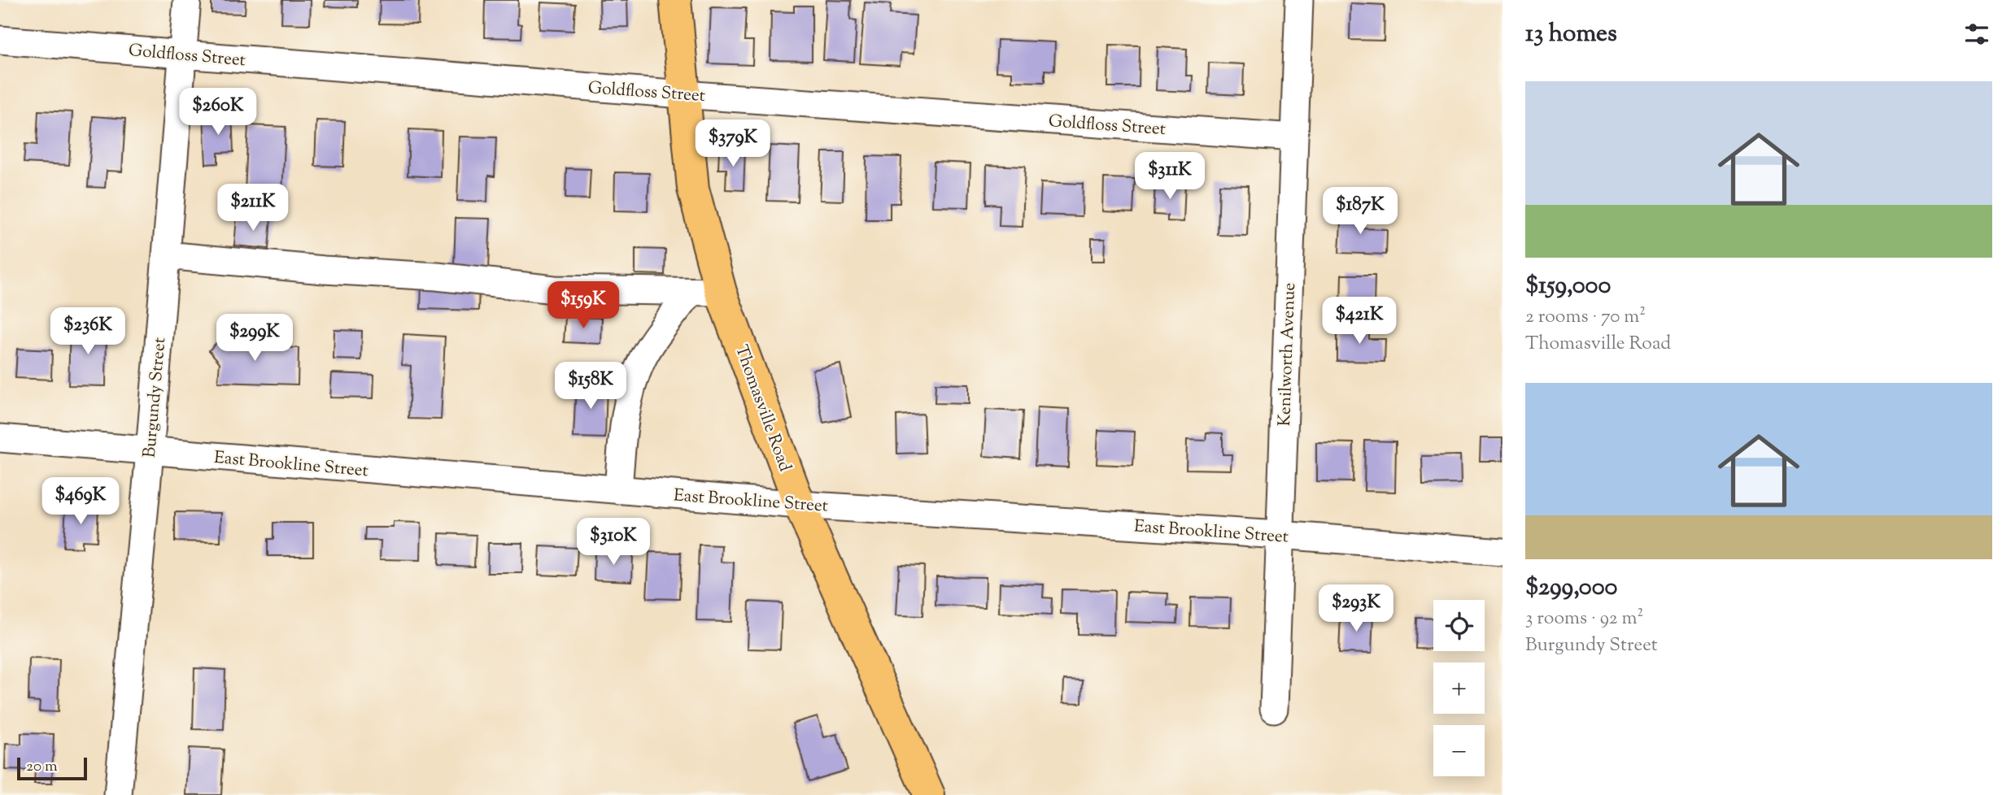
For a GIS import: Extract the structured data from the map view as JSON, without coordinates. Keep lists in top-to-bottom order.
{
  "streets": {
    "main road": ["Thomasville Road"],
    "street": [
      "Goldfloss Street",
      "Kenilworth Avenue",
      "Burgundy Street",
      "East Brookline Street"
    ]
  },
  "crossings": [
    ["Goldfloss Street", "Kenilworth Avenue"],
    ["Goldfloss Street", "Burgundy Street"],
    ["Goldfloss Street", "Thomasville Road"],
    ["Kenilworth Avenue", "East Brookline Street"],
    ["Burgundy Street", "East Brookline Street"],
    ["Thomasville Road", "East Brookline Street"]
  ],
  "scale_bar": "20 m",
  "page": {
    "heading": "13 homes",
    "list": [
      {
        "name": "$159,000",
        "note": "2 rooms · 70 m² · Thomasville Road"
      },
      {
        "name": "$299,000",
        "note": "3 rooms · 92 m² · Burgundy Street"
      }
    ],
    "price": [
      "$260K",
      "$379K",
      "$311K",
      "$211K",
      "$187K",
      "$159K",
      "$421K",
      "$236K",
      "$299K",
      "$158K",
      "$469K",
      "$310K",
      "$293K"
    ],
    "map_buttons": ["+", "−"],
    "scale": "20 m"
  }
}
